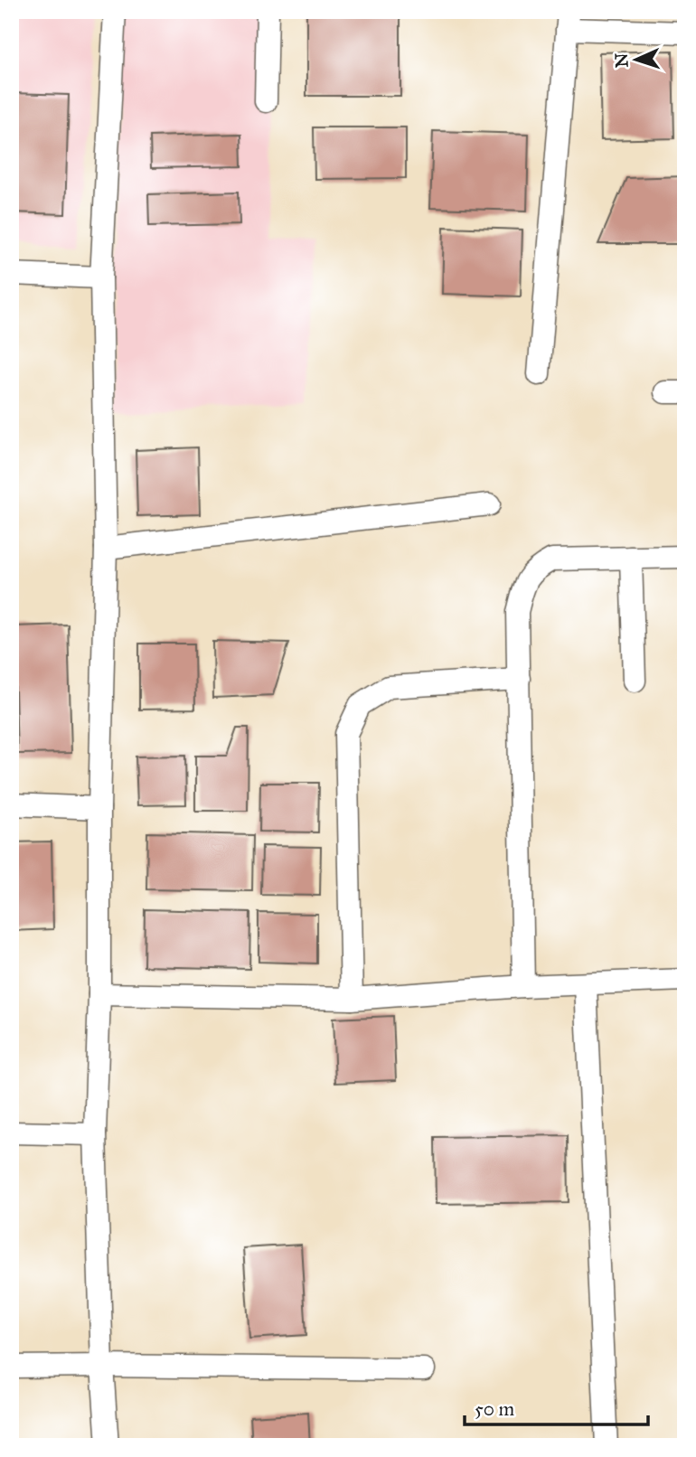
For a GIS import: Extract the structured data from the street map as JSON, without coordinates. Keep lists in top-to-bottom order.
{
  "scale_bar": "50 m",
  "north": "left"
}
